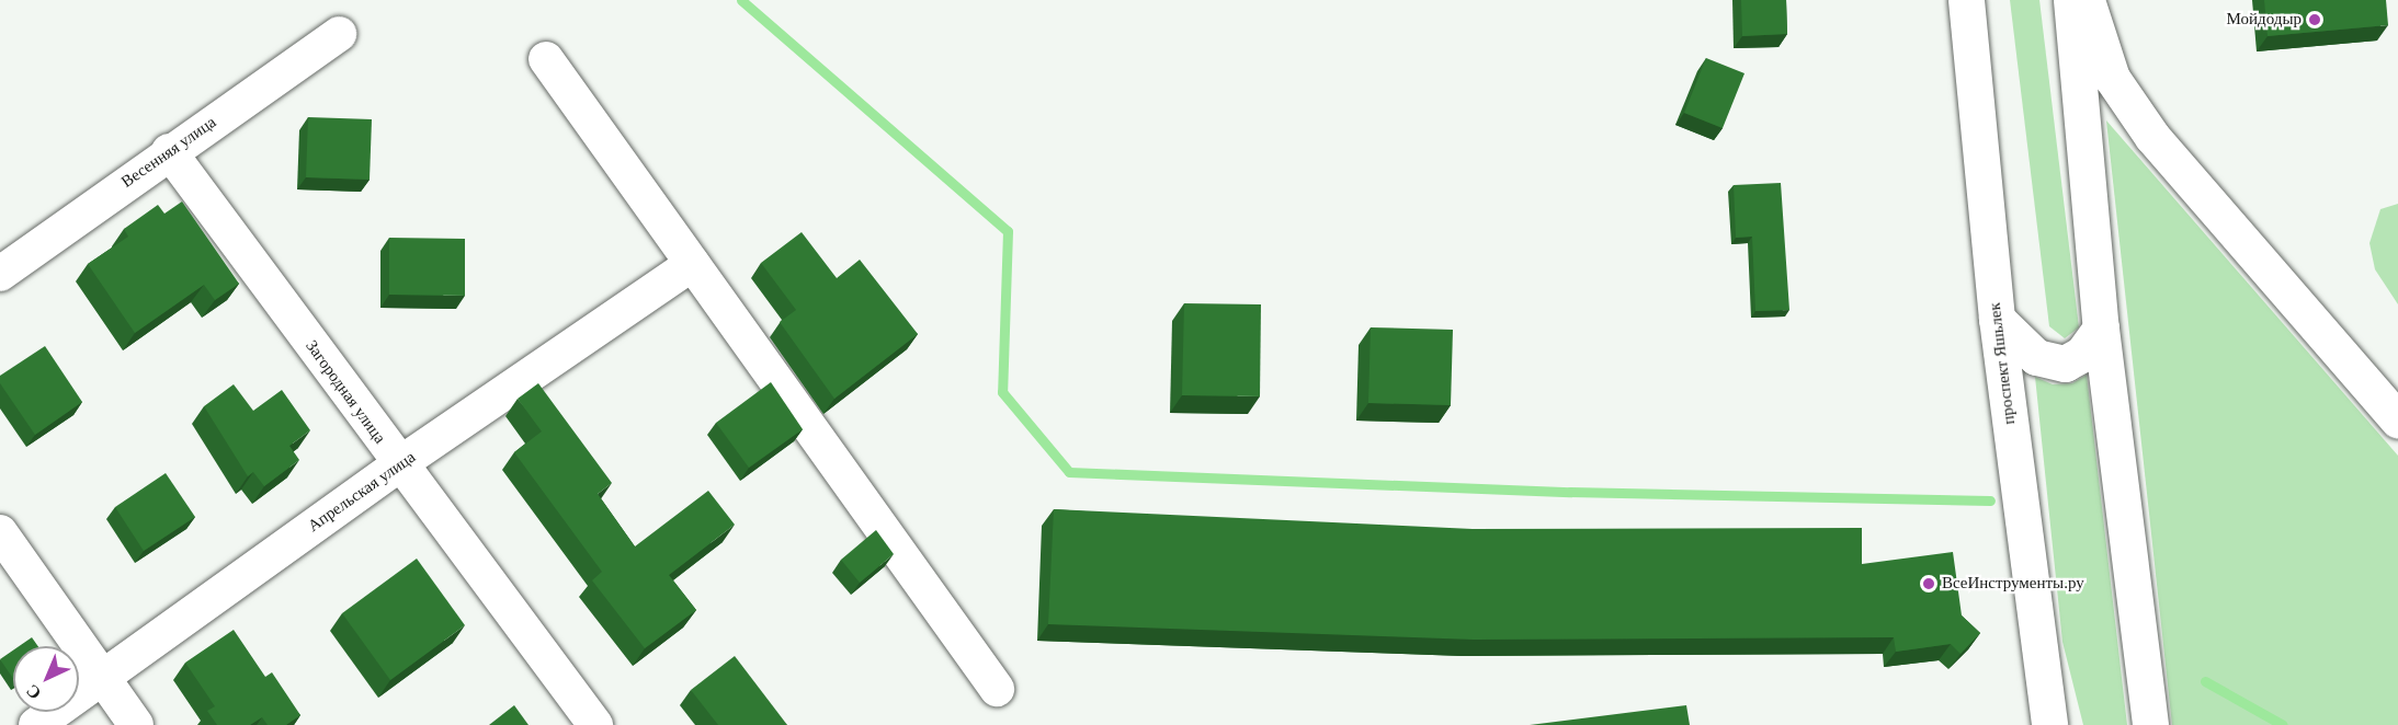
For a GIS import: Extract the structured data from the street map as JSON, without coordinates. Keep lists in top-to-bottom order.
{
  "streets": {
    "main road": ["проспект Яшьлек"],
    "street": ["Весенняя улица", "Загородная улица", "Апрельская улица"]
  },
  "crossings": [
    ["Весенняя улица", "Загородная улица"],
    ["Загородная улица", "Апрельская улица"]
  ],
  "places": ["Мойдодыр", "ВсеИнструменты.ру"],
  "north": "bottom left"
}
